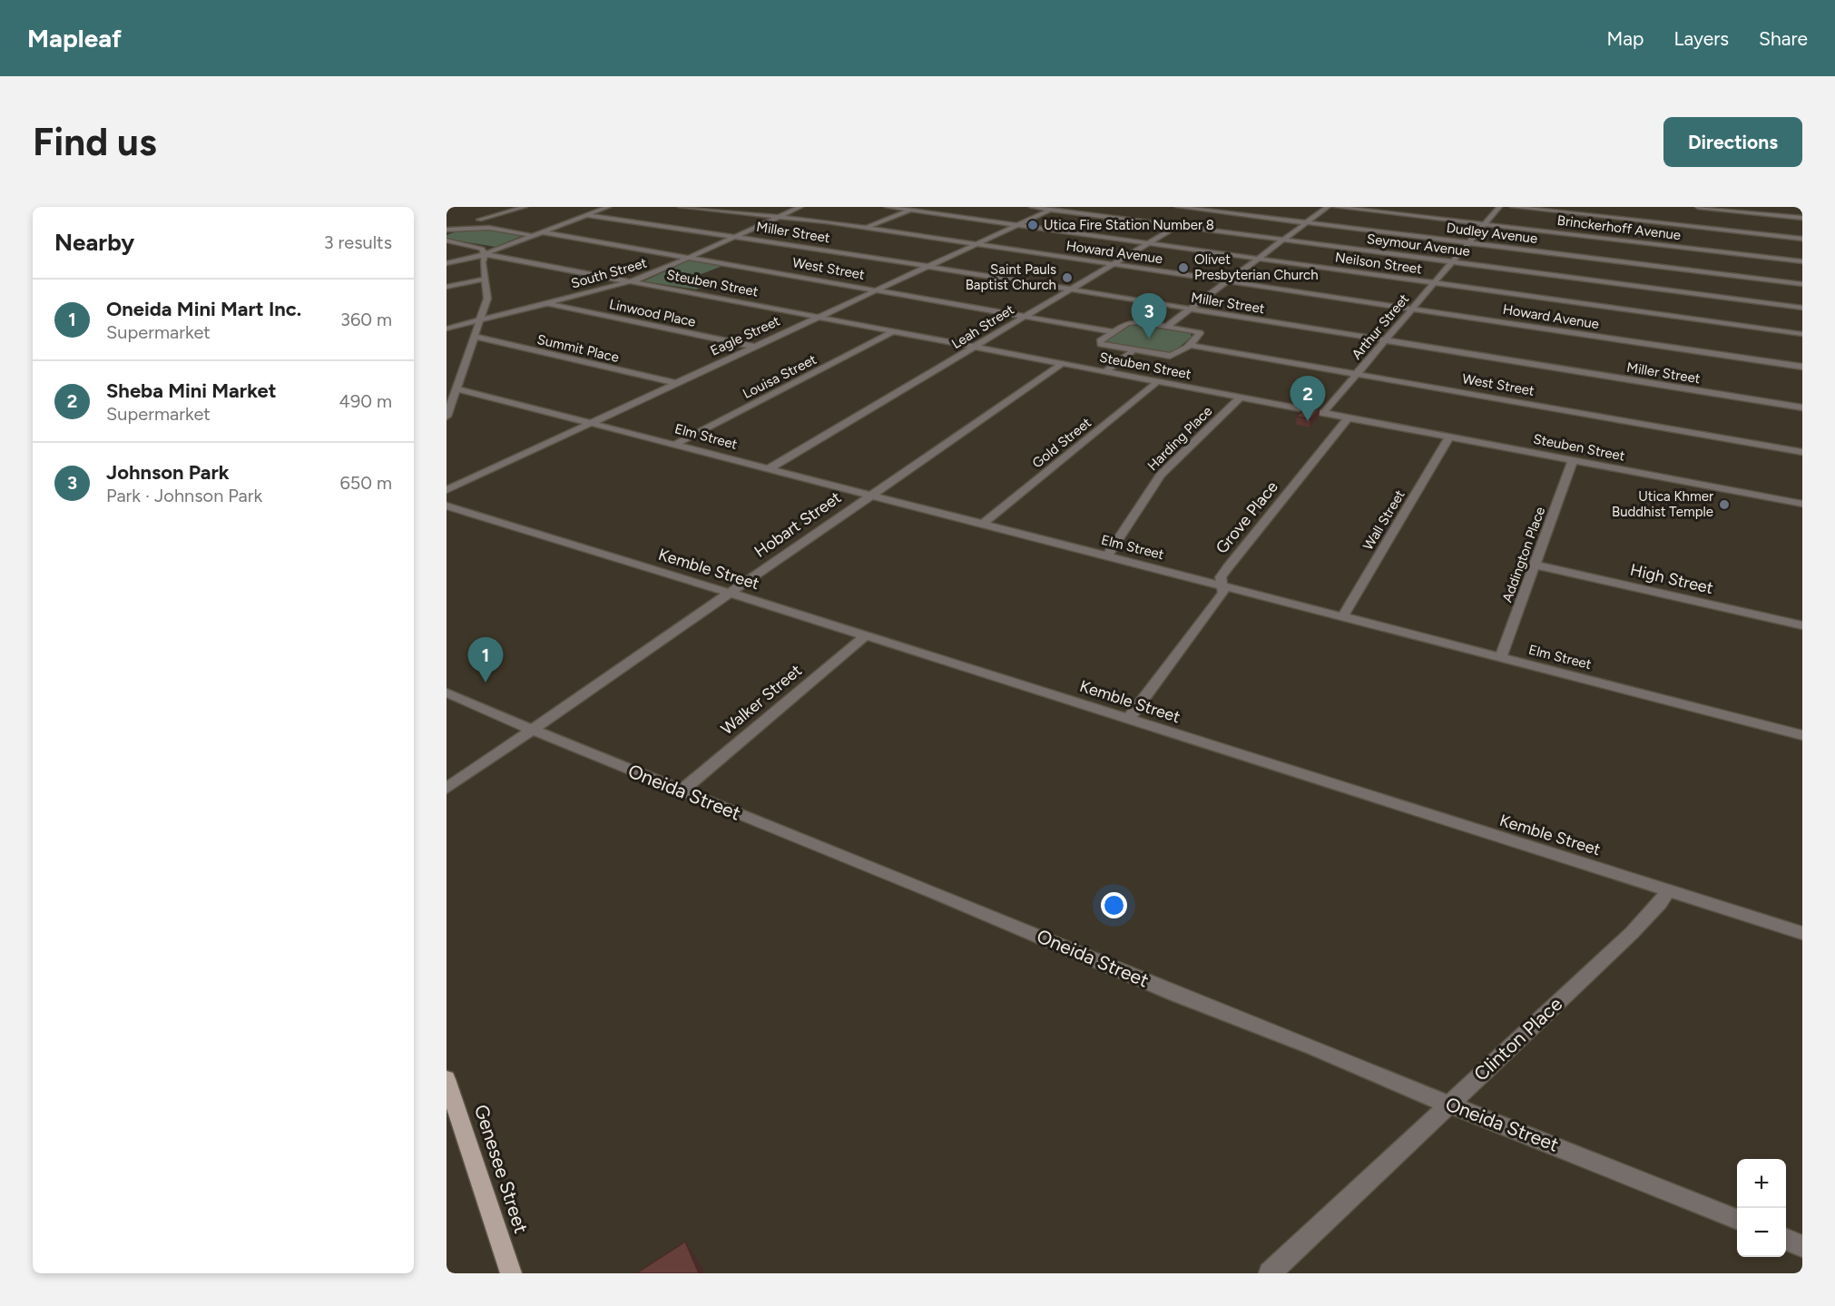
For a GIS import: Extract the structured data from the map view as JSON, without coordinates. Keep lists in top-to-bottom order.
{
  "streets": {
    "main road": ["Genesee Street"],
    "street": [
      "Brinckerhoff Avenue",
      "Miller Street",
      "Dudley Avenue",
      "Seymour Avenue",
      "Howard Avenue",
      "Neilson Street",
      "West Street",
      "South Street",
      "Steuben Street",
      "Linwood Place",
      "Leah Street",
      "Arthur Street",
      "Eagle Street",
      "Summit Place",
      "Louisa Street",
      "Elm Street",
      "Harding Place",
      "Gold Street",
      "Grove Place",
      "Wall Street",
      "Hobart Street",
      "Addington Place",
      "Kemble Street",
      "High Street",
      "Walker Street",
      "Oneida Street",
      "Clinton Place"
    ]
  },
  "crossings": [
    ["Brinckerhoff Avenue", "Arthur Street"],
    ["Miller Street", "South Street"],
    ["Miller Street", "Leah Street"],
    ["Miller Street", "Arthur Street"],
    ["Miller Street", "Eagle Street"],
    ["Dudley Avenue", "Arthur Street"],
    ["Seymour Avenue", "Leah Street"],
    ["Seymour Avenue", "Arthur Street"],
    ["Seymour Avenue", "Eagle Street"],
    ["Howard Avenue", "South Street"],
    ["Howard Avenue", "Leah Street"],
    ["Howard Avenue", "Arthur Street"],
    ["Howard Avenue", "Eagle Street"],
    ["Neilson Street", "Leah Street"],
    ["Neilson Street", "Arthur Street"],
    ["Neilson Street", "Eagle Street"],
    ["West Street", "South Street"],
    ["West Street", "Leah Street"],
    ["West Street", "Arthur Street"],
    ["West Street", "Eagle Street"],
    ["South Street", "Steuben Street"],
    ["South Street", "Linwood Place"],
    ["Steuben Street", "Leah Street"],
    ["Steuben Street", "Arthur Street"],
    ["Steuben Street", "Eagle Street"],
    ["Steuben Street", "Louisa Street"],
    ["Steuben Street", "Harding Place"],
    ["Steuben Street", "Gold Street"],
    ["Steuben Street", "Grove Place"],
    ["Steuben Street", "Wall Street"],
    ["Steuben Street", "Hobart Street"],
    ["Steuben Street", "Addington Place"],
    ["Linwood Place", "Eagle Street"],
    ["Leah Street", "Elm Street"],
    ["Eagle Street", "Summit Place"],
    ["Eagle Street", "Elm Street"],
    ["Louisa Street", "Elm Street"],
    ["Elm Street", "Harding Place"],
    ["Elm Street", "Gold Street"],
    ["Elm Street", "Grove Place"],
    ["Elm Street", "Wall Street"],
    ["Elm Street", "Hobart Street"],
    ["Elm Street", "Addington Place"],
    ["Grove Place", "Kemble Street"],
    ["Hobart Street", "Kemble Street"],
    ["Hobart Street", "Oneida Street"],
    ["Addington Place", "High Street"],
    ["Kemble Street", "Walker Street"],
    ["Kemble Street", "Clinton Place"],
    ["Walker Street", "Oneida Street"],
    ["Oneida Street", "Clinton Place"]
  ],
  "places": [
    "Utica Fire Station Number 8",
    "Olivet Presbyterian Church",
    "Saint Pauls Baptist Church",
    "Utica Khmer Buddhist Temple"
  ],
  "page": {
    "header": "Mapleaf",
    "nav": ["Map", "Layers", "Share"],
    "buttons": "Directions",
    "title": "Find us",
    "heading": ["Nearby", "3 results"],
    "list": [
      {
        "mark": "1",
        "name": "Oneida Mini Mart Inc.",
        "note": "Supermarket",
        "value": "360 m"
      },
      {
        "mark": "2",
        "name": "Sheba Mini Market",
        "note": "Supermarket",
        "value": "490 m"
      },
      {
        "mark": "3",
        "name": "Johnson Park",
        "note": "Park · Johnson Park",
        "value": "650 m"
      }
    ],
    "pins": ["3", "2", "1"],
    "map_buttons": ["+", "−"]
  }
}
